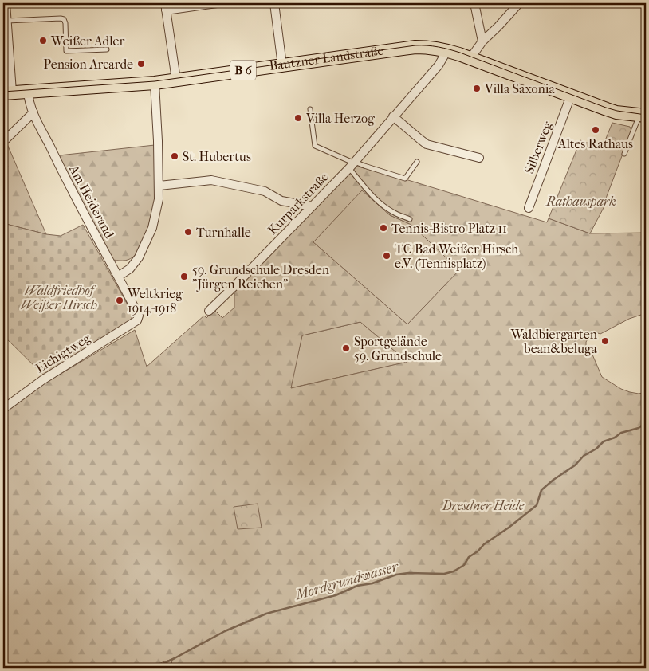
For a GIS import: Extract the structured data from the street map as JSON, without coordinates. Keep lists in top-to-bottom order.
{
  "streets": {
    "main road": ["Bautzner Landstraße", "B 6"],
    "street": [
      "Silberweg",
      "Am Heiderand",
      "Kurparkstraße",
      "Eichigtweg"
    ]
  },
  "crossings": [
    ["Bautzner Landstraße", "Silberweg"],
    ["Bautzner Landstraße", "Am Heiderand"],
    ["Bautzner Landstraße", "Kurparkstraße"],
    ["Am Heiderand", "Eichigtweg"]
  ],
  "water": ["Mordgrundwasser"],
  "parks": ["Rathauspark", "Waldfriedhof Weißer Hirsch", "Dresdner Heide"],
  "places": [
    "Weißer Adler",
    "Pension Arcarde",
    "Villa Saxonia",
    "Villa Herzog",
    "Altes Rathaus",
    "St. Hubertus",
    "Tennis-Bistro Platz 11",
    "Turnhalle",
    "TC Bad Weißer Hirsch e.V. (Tennisplatz)",
    "59. Grundschule Dresden \"Jürgen Reichen\"",
    "Weltkrieg 1914-1918",
    "Waldbiergarten bean&beluga",
    "Sportgelände 59. Grundschule"
  ]
}
